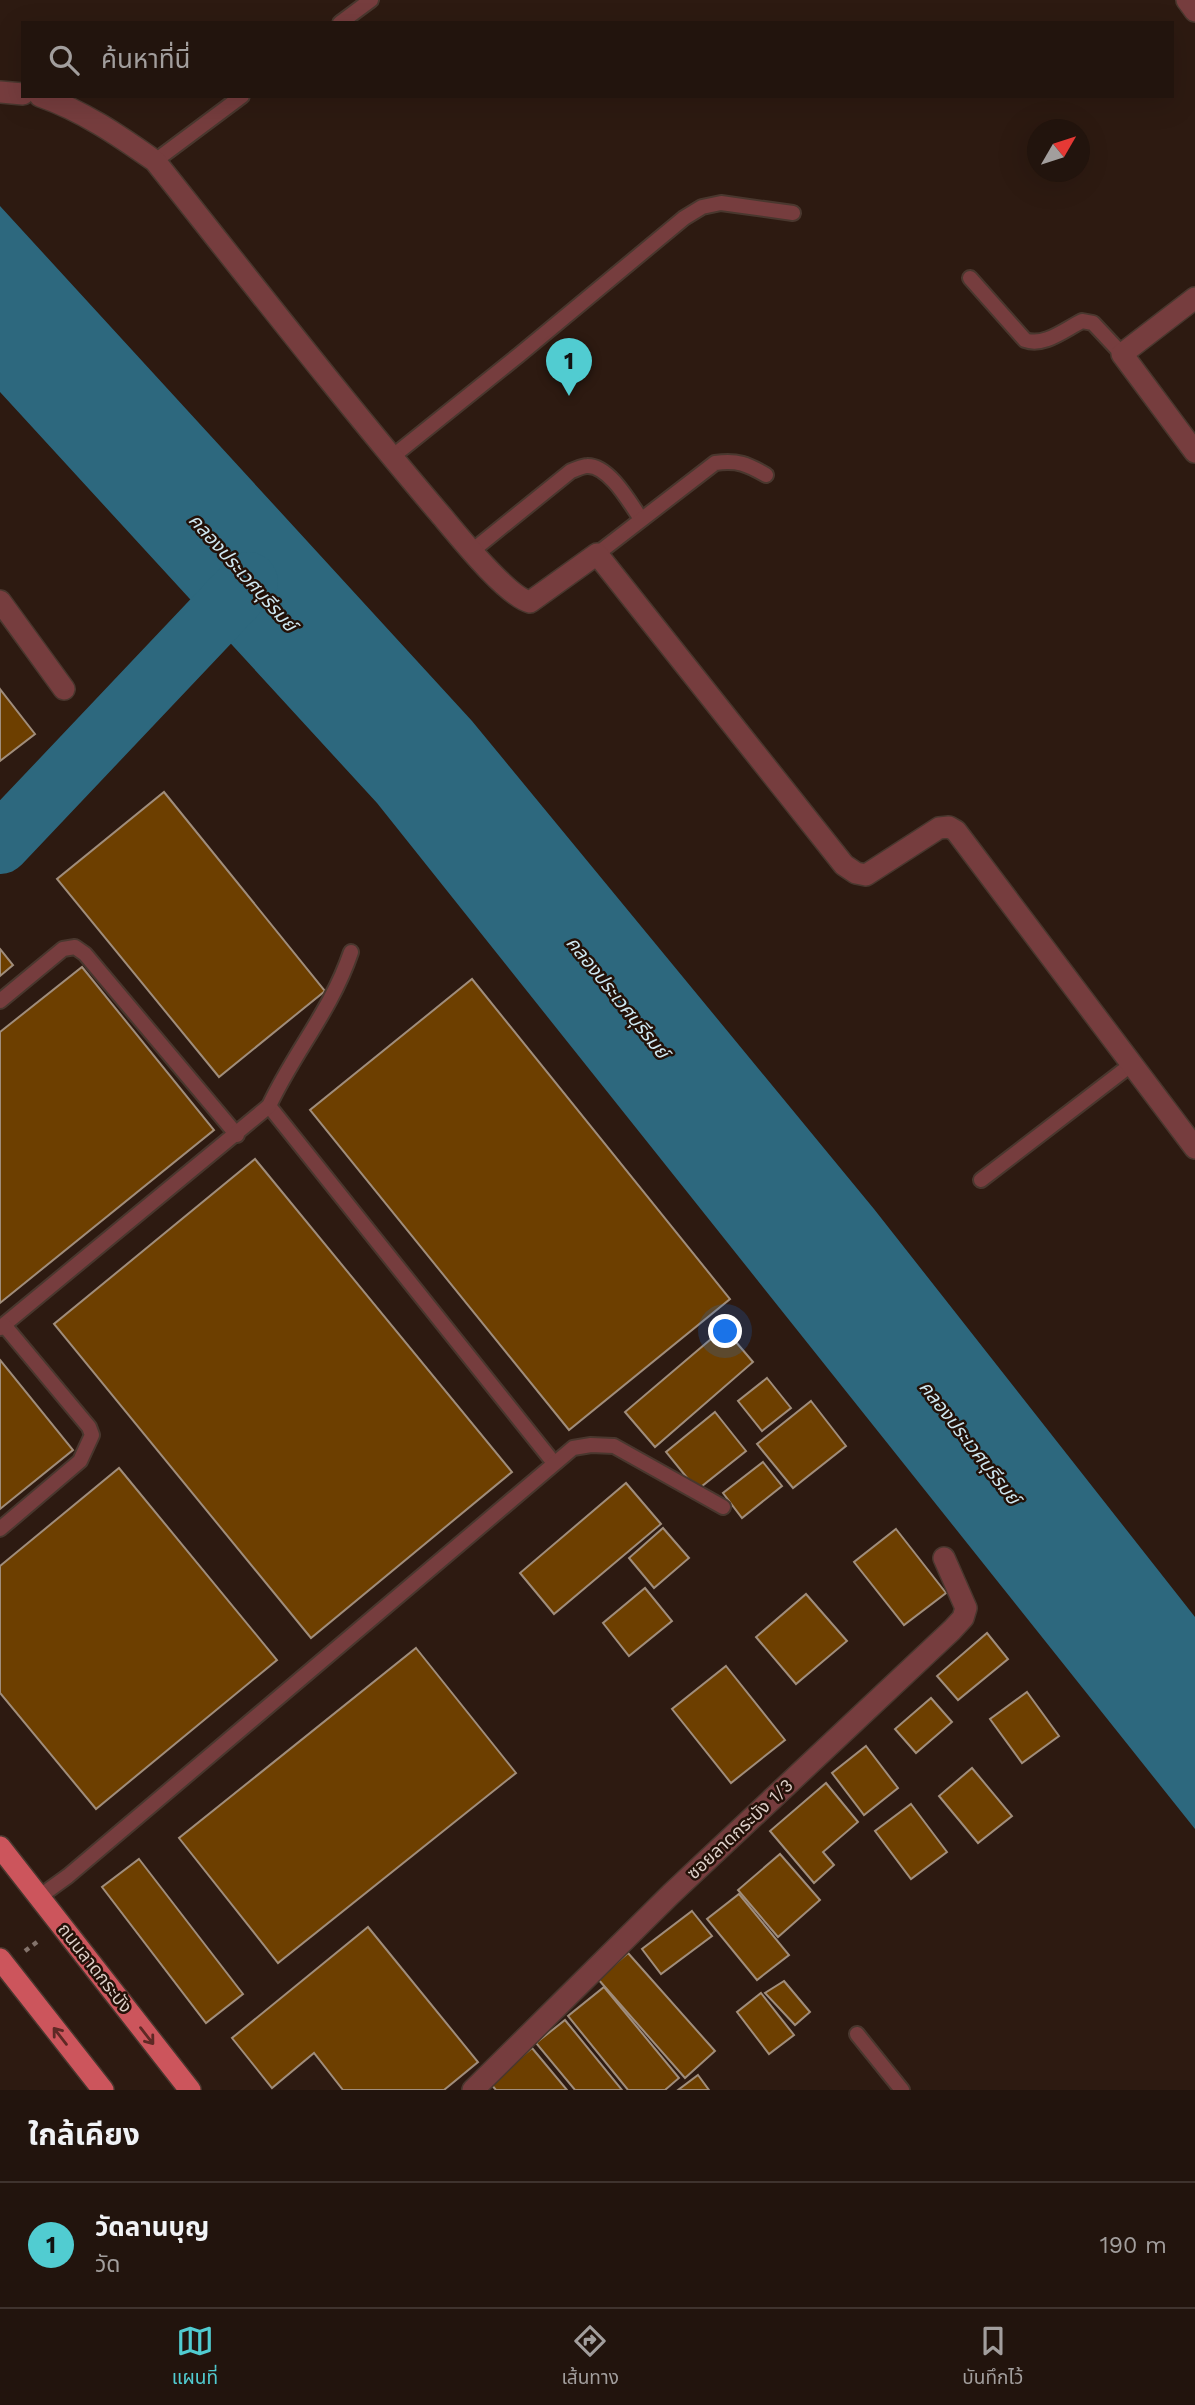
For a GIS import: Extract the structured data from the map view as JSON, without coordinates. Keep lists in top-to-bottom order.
{
  "streets": {
    "main road": ["ถนนลาดกระบัง"],
    "street": ["ซอยลาดกระบัง 1/3"]
  },
  "water": ["คลองประเวศบุรีรมย์"],
  "north": "top right",
  "page": {
    "search": "ค้นหาที่นี่",
    "pins": "1",
    "heading": "ใกล้เคียง",
    "list": [
      {
        "mark": "1",
        "name": "วัดลานบุญ",
        "note": "วัด",
        "value": "190 m"
      }
    ],
    "nav": ["แผนที่", "เส้นทาง", "บันทึกไว้"]
  }
}
